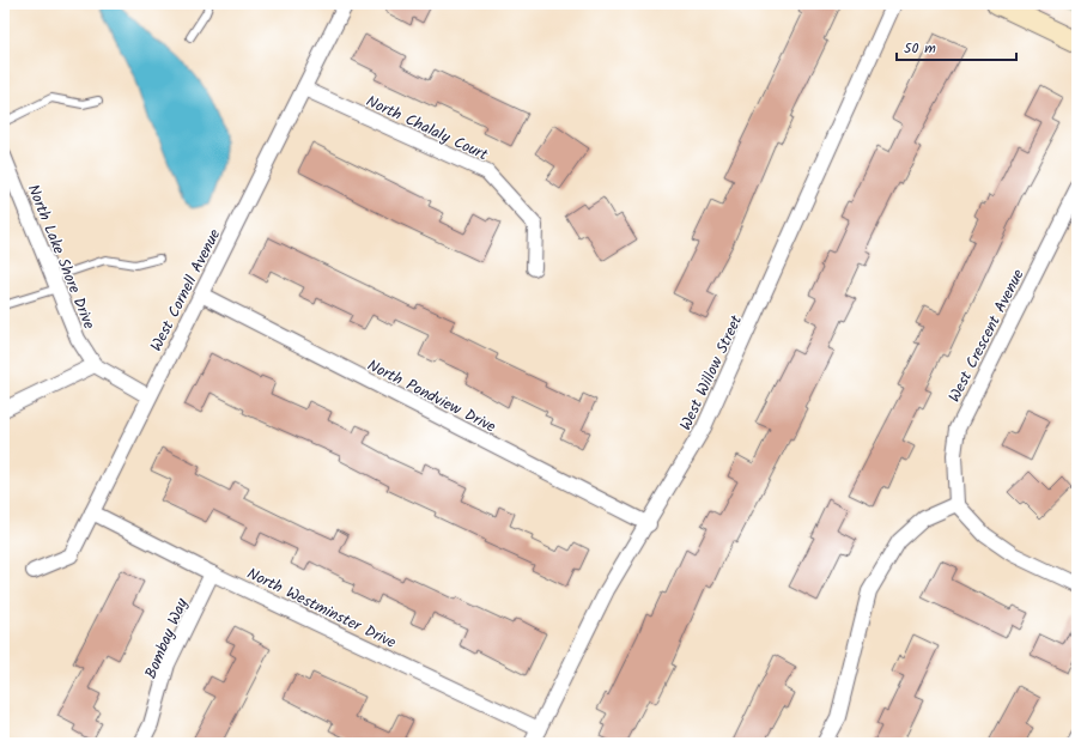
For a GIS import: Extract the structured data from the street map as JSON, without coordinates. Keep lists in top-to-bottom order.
{
  "streets": {
    "street": [
      "North Chalaly Court",
      "North Lake Shore Drive",
      "West Cornell Avenue",
      "West Crescent Avenue",
      "West Willow Street",
      "North Pondview Drive",
      "North Westminster Drive",
      "Bombay Way"
    ]
  },
  "crossings": [
    ["North Chalaly Court", "West Cornell Avenue"],
    ["North Lake Shore Drive", "West Cornell Avenue"],
    ["West Cornell Avenue", "North Pondview Drive"],
    ["West Cornell Avenue", "North Westminster Drive"],
    ["West Willow Street", "North Pondview Drive"],
    ["West Willow Street", "North Westminster Drive"],
    ["North Westminster Drive", "Bombay Way"]
  ],
  "scale_bar": "50 m"
}
